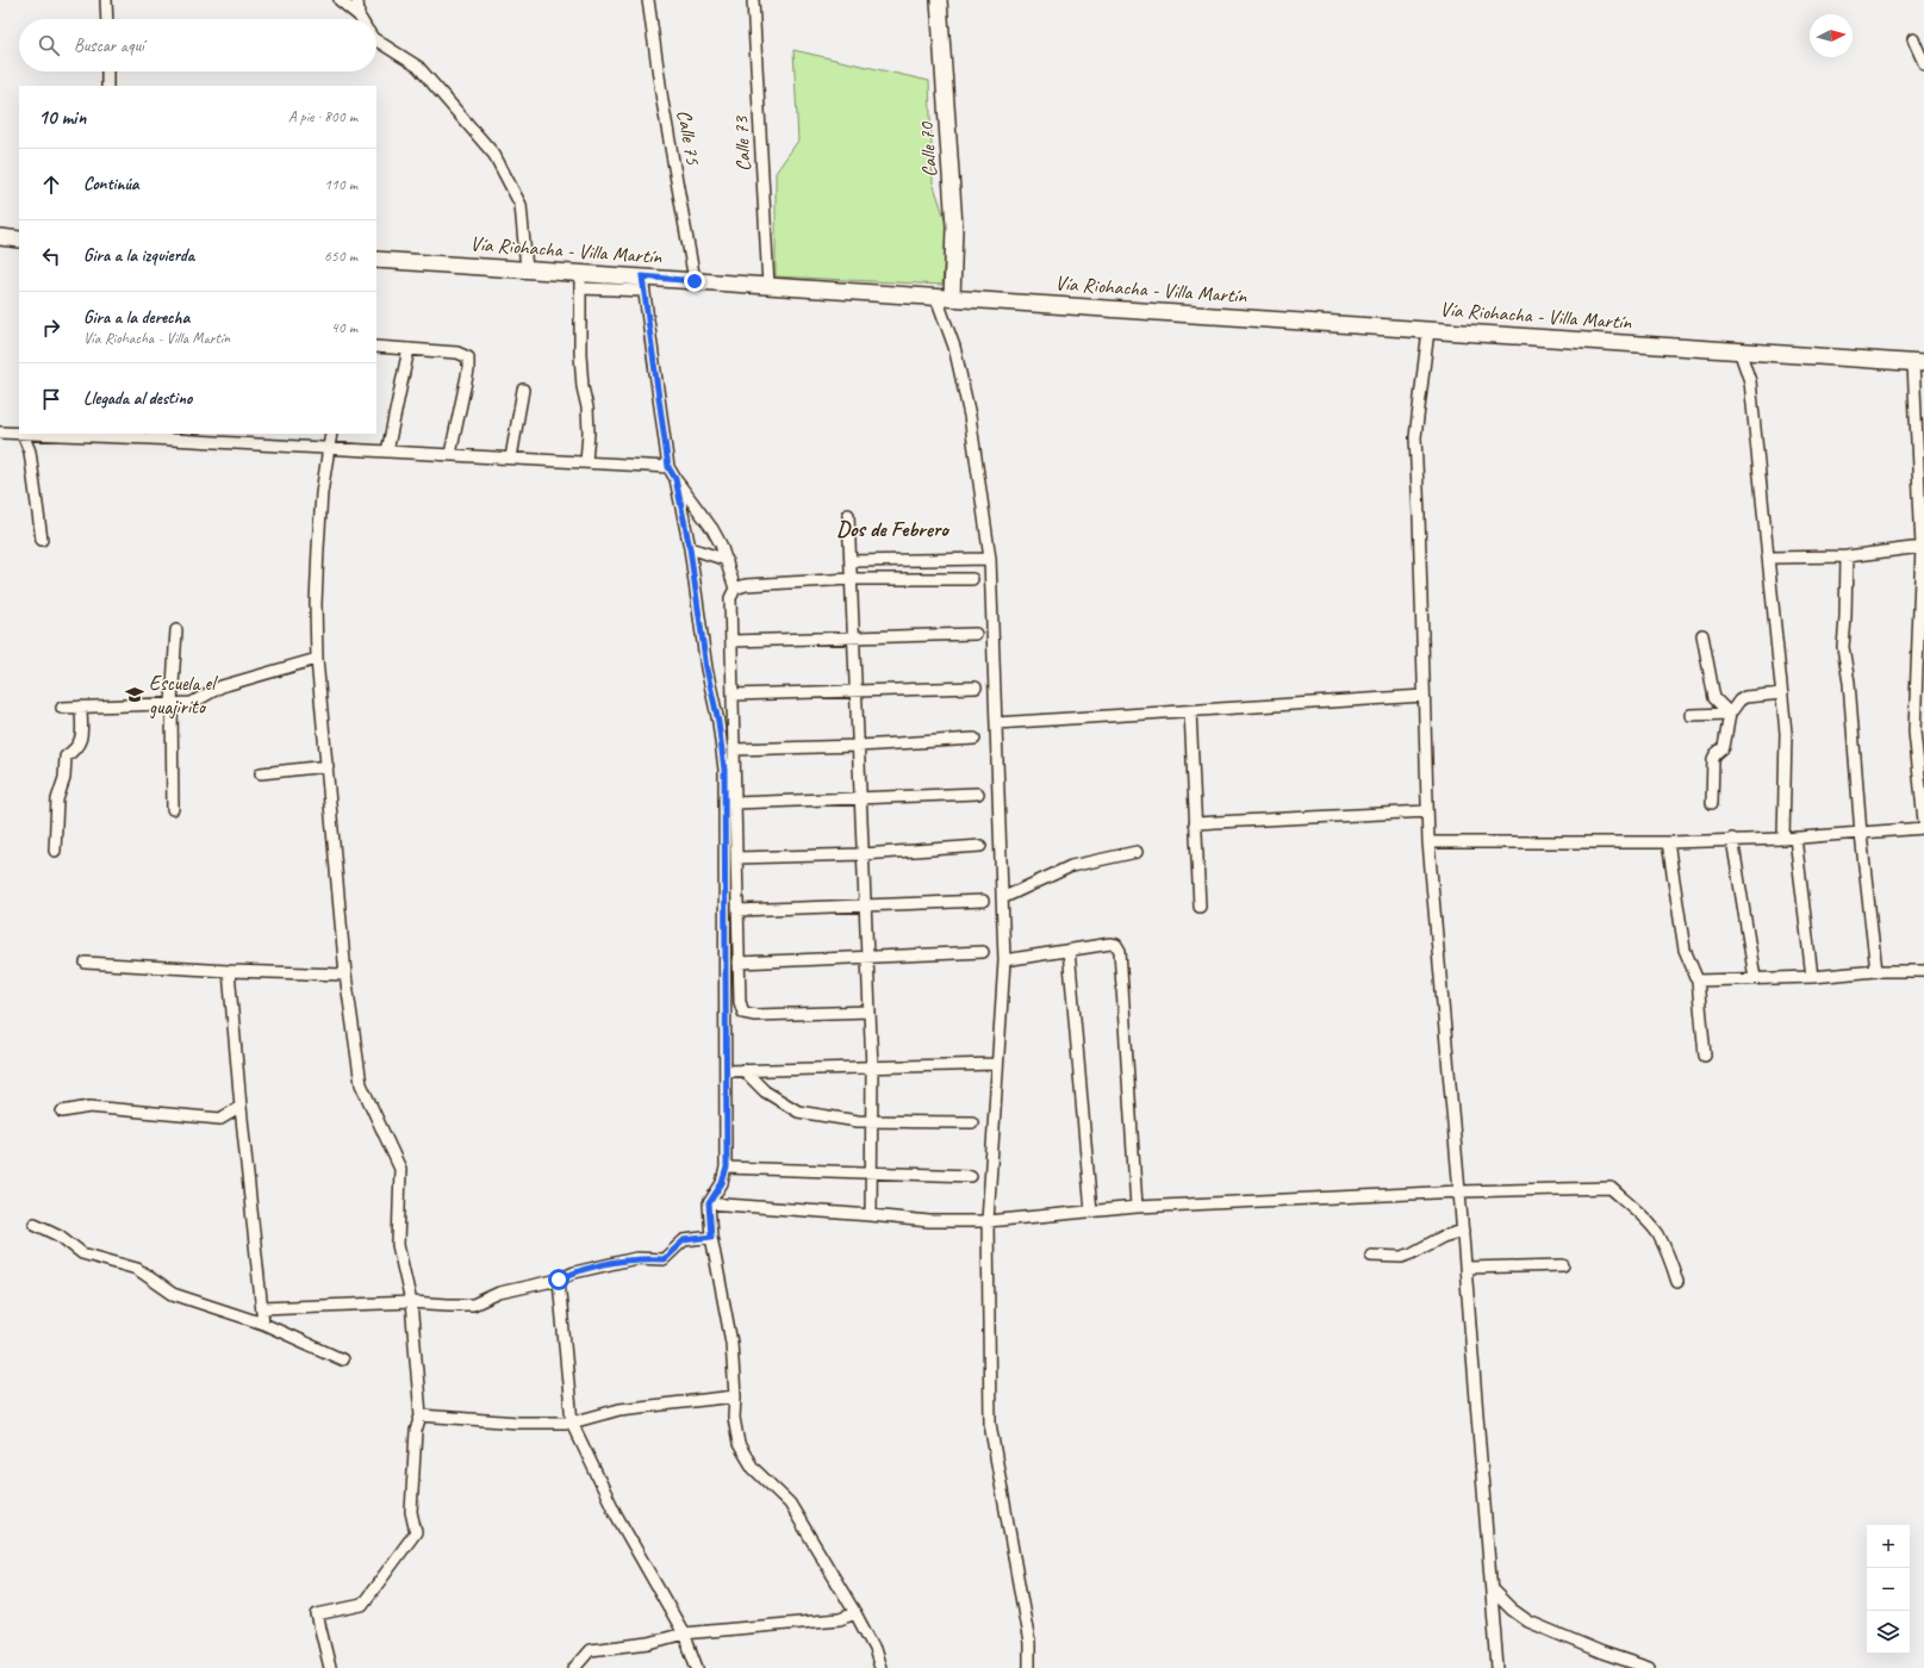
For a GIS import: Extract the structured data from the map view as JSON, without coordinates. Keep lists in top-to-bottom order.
{
  "streets": {
    "main road": ["Calle 70", "Vía Riohacha - Villa Martín"],
    "street": ["Calle 75", "Calle 73"]
  },
  "crossings": [
    ["Calle 75", "Vía Riohacha - Villa Martín"],
    ["Calle 73", "Vía Riohacha - Villa Martín"],
    ["Calle 70", "Vía Riohacha - Villa Martín"]
  ],
  "districts": ["Dos de Febrero"],
  "places": {
    "school or university": ["Escuela el guajirito"]
  },
  "north": "right",
  "page": {
    "search": "Buscar aquí",
    "heading": ["10 min", "A pie · 800 m"],
    "list": [
      ["Continúa", "110 m"],
      ["Gira a la izquierda", "650 m"],
      ["Gira a la derecha", "Vía Riohacha - Villa Martín", "40 m"],
      "Llegada al destino"
    ],
    "map_buttons": ["+", "−"]
  }
}
